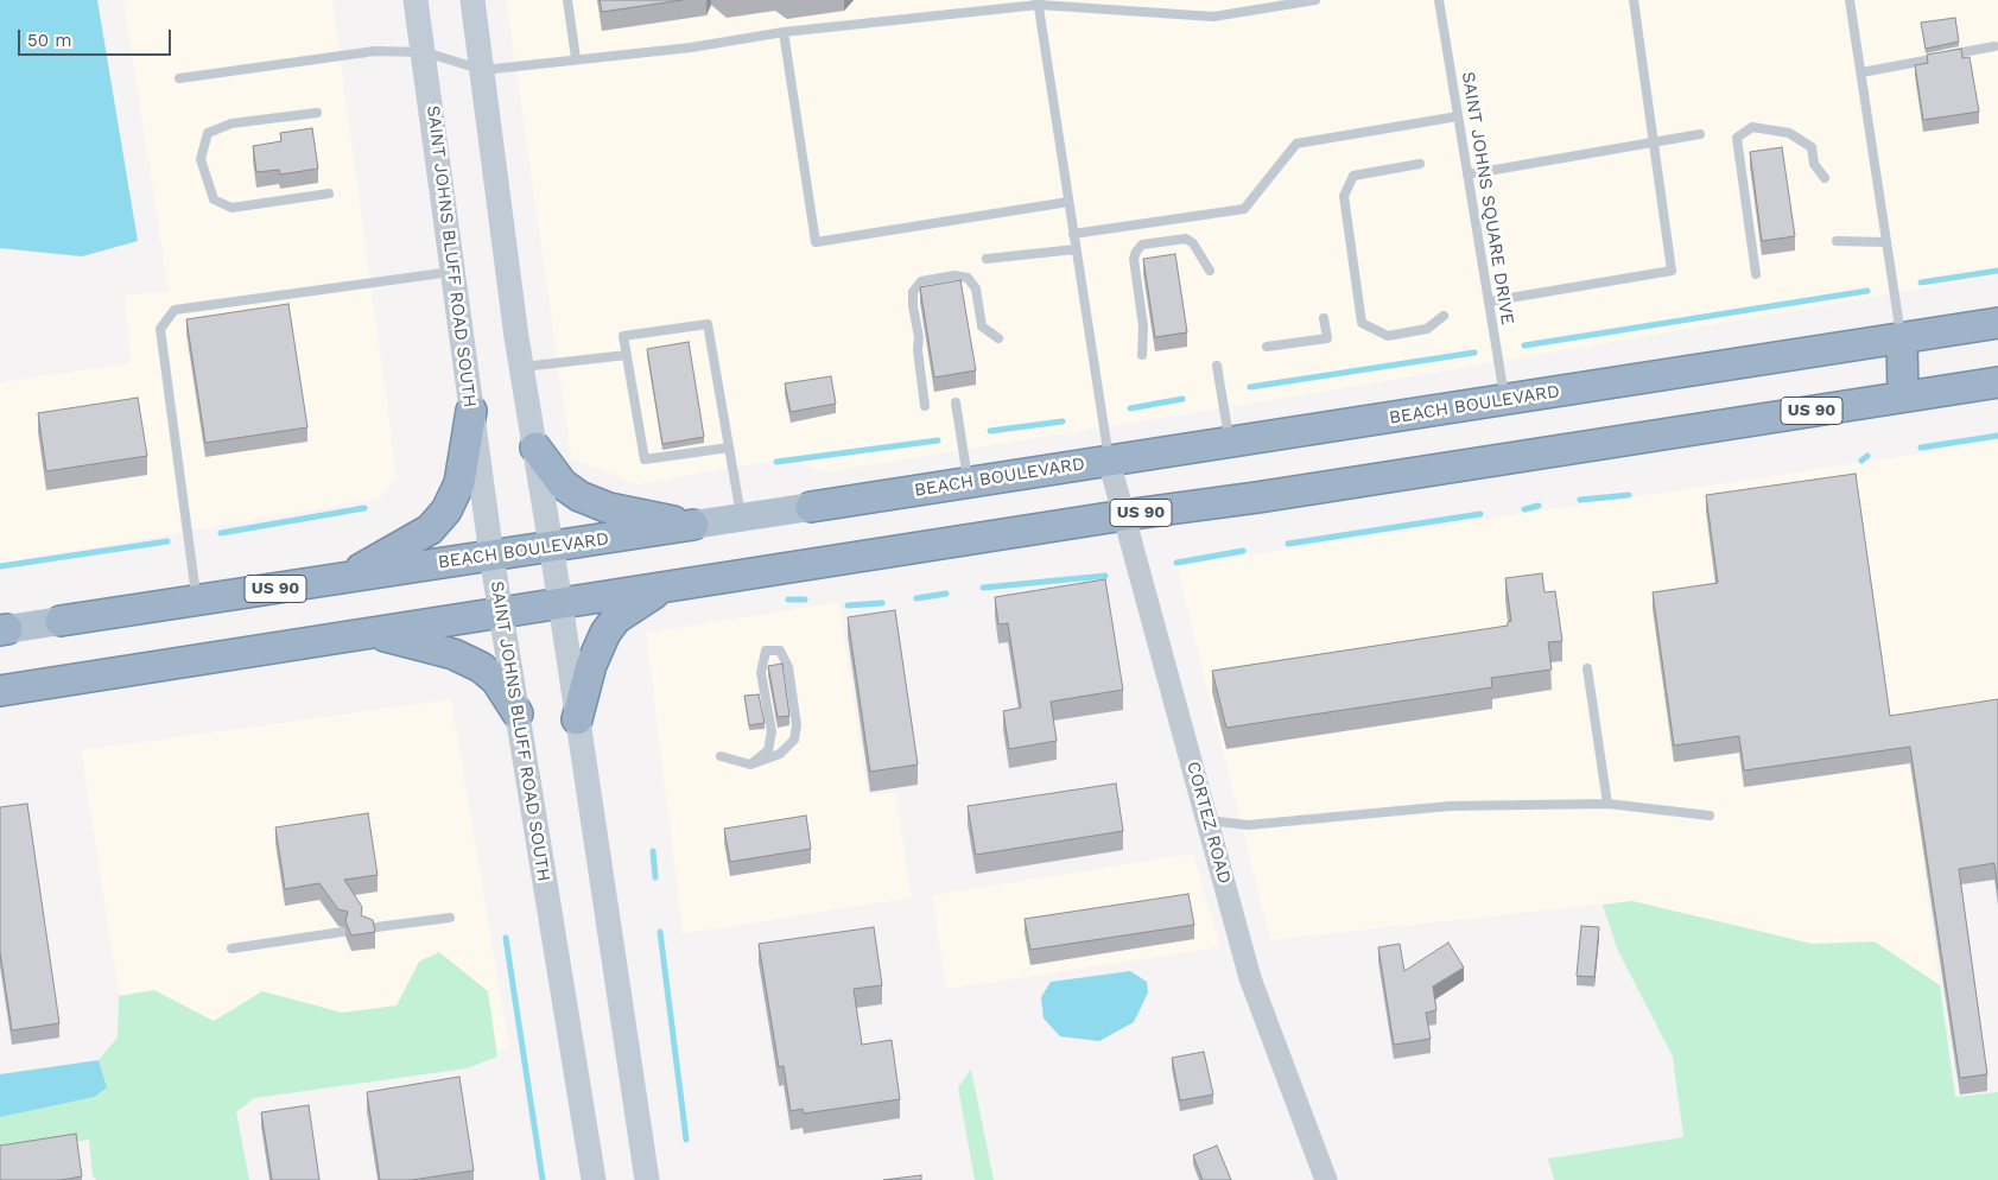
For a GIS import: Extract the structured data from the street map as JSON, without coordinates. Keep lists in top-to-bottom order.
{
  "streets": {
    "highway": ["BEACH BOULEVARD", "US 90"],
    "main road": ["SAINT JOHNS BLUFF ROAD SOUTH"],
    "street": ["CORTEZ ROAD"],
    "lane": ["SAINT JOHNS SQUARE DRIVE"]
  },
  "crossings": [
    ["SAINT JOHNS SQUARE DRIVE", "BEACH BOULEVARD"],
    ["SAINT JOHNS BLUFF ROAD SOUTH", "BEACH BOULEVARD"],
    ["SAINT JOHNS BLUFF ROAD SOUTH", "US 90"],
    ["BEACH BOULEVARD", "CORTEZ ROAD"],
    ["US 90", "CORTEZ ROAD"]
  ],
  "scale_bar": "50 m"
}
